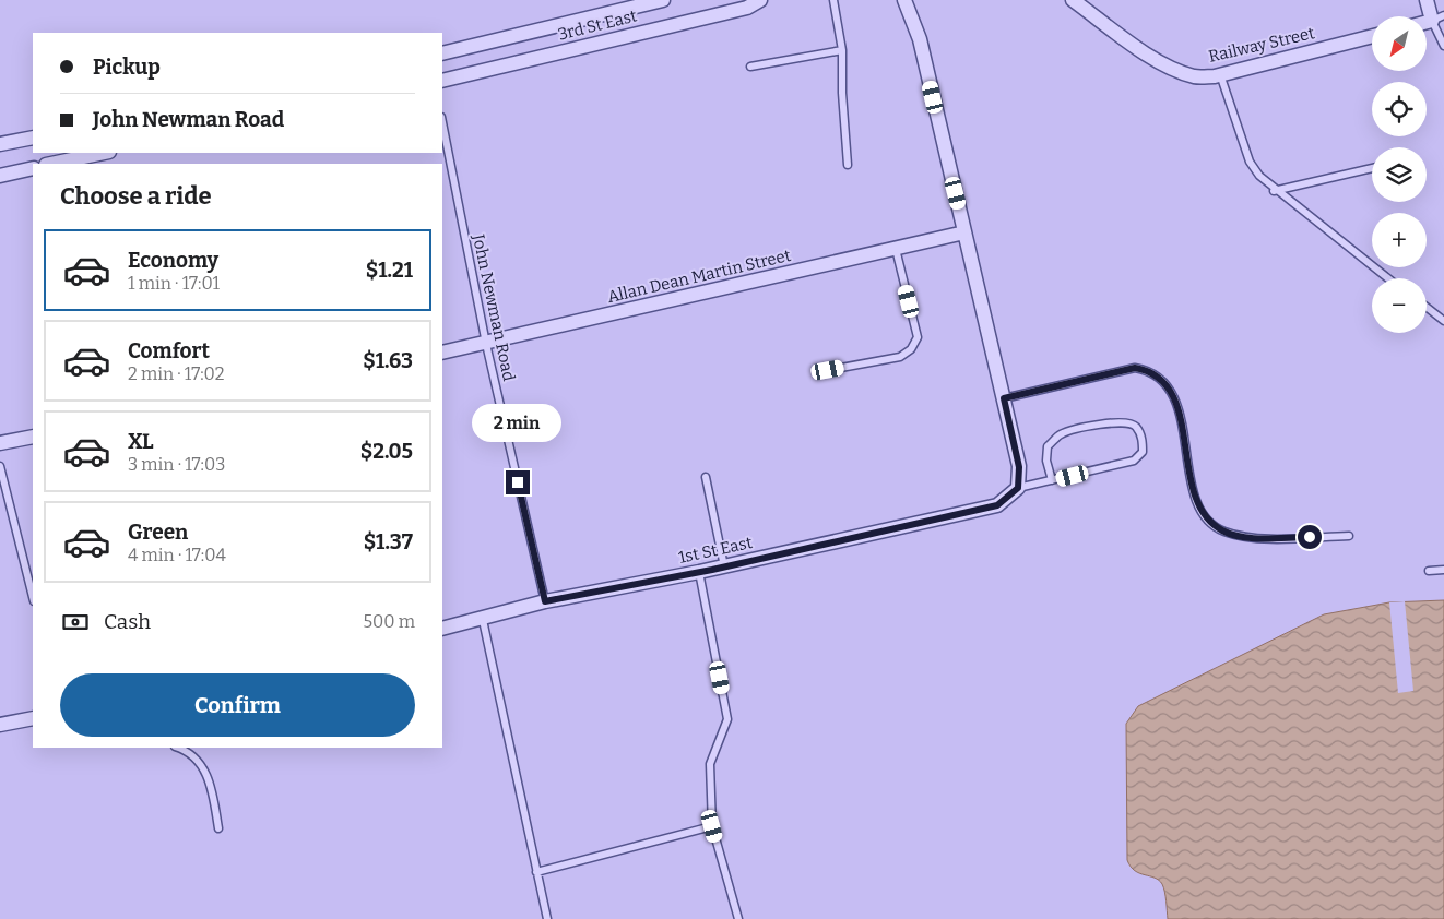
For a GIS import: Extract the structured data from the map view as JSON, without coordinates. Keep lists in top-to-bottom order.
{
  "streets": {
    "street": [
      "3rd St East",
      "Railway Street",
      "Allan Dean Martin Street",
      "1st St East"
    ],
    "lane": ["John Newman Road"]
  },
  "crossings": [
    ["Allan Dean Martin Street", "John Newman Road"],
    ["John Newman Road", "1st St East"]
  ],
  "north": "bottom left",
  "page": {
    "map_buttons": ["+", "−"],
    "banner": ["Pickup", "John Newman Road"],
    "heading": "Choose a ride",
    "list": [
      {
        "name": "Economy",
        "note": "1 min · 17:01",
        "value": "$1.21"
      },
      {
        "name": "Comfort",
        "note": "2 min · 17:02",
        "value": "$1.63"
      },
      {
        "name": "XL",
        "note": "3 min · 17:03",
        "value": "$2.05"
      },
      {
        "name": "Green",
        "note": "4 min · 17:04",
        "value": "$1.37"
      }
    ],
    "bubble": "2 min",
    "pay": ["Cash", "500 m"],
    "buttons": "Confirm"
  }
}
